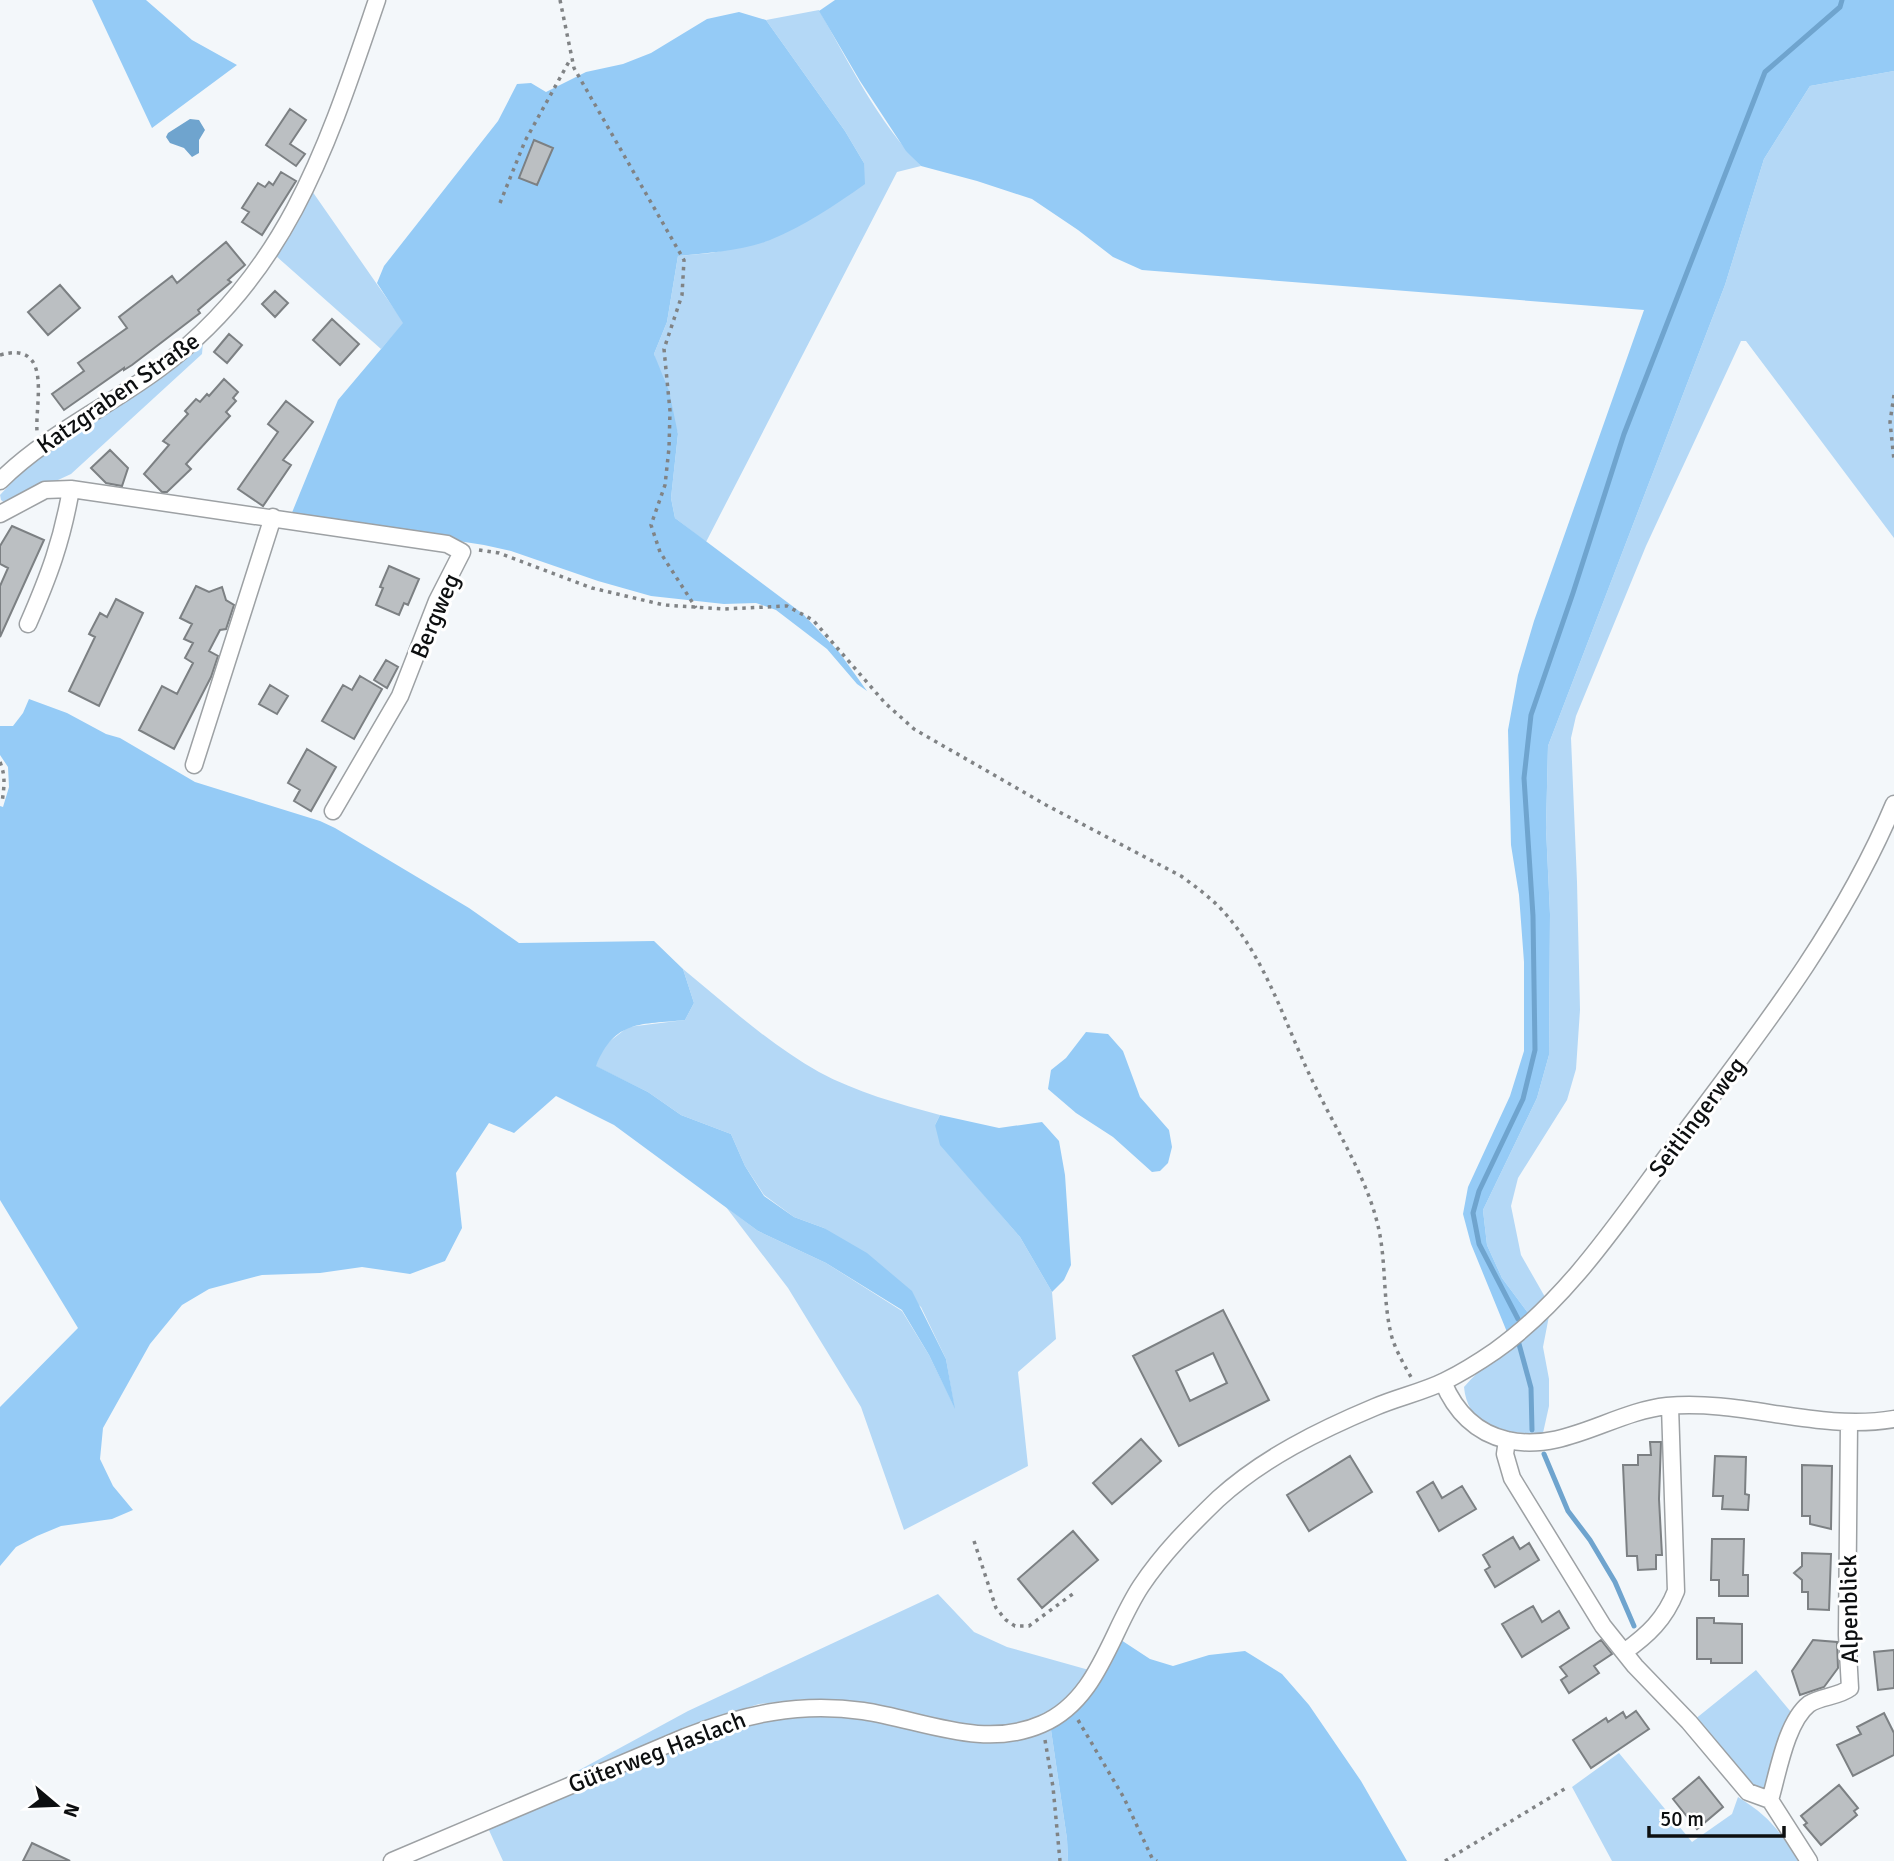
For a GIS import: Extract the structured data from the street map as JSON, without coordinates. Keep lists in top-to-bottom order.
{
  "streets": {
    "street": [
      "Katzgraben Straße",
      "Bergweg",
      "Seitlingerweg",
      "Alpenblick",
      "Güterweg Haslach"
    ]
  },
  "crossings": [
    ["Seitlingerweg", "Güterweg Haslach"]
  ],
  "scale_bar": "50 m",
  "north": "right"
}
